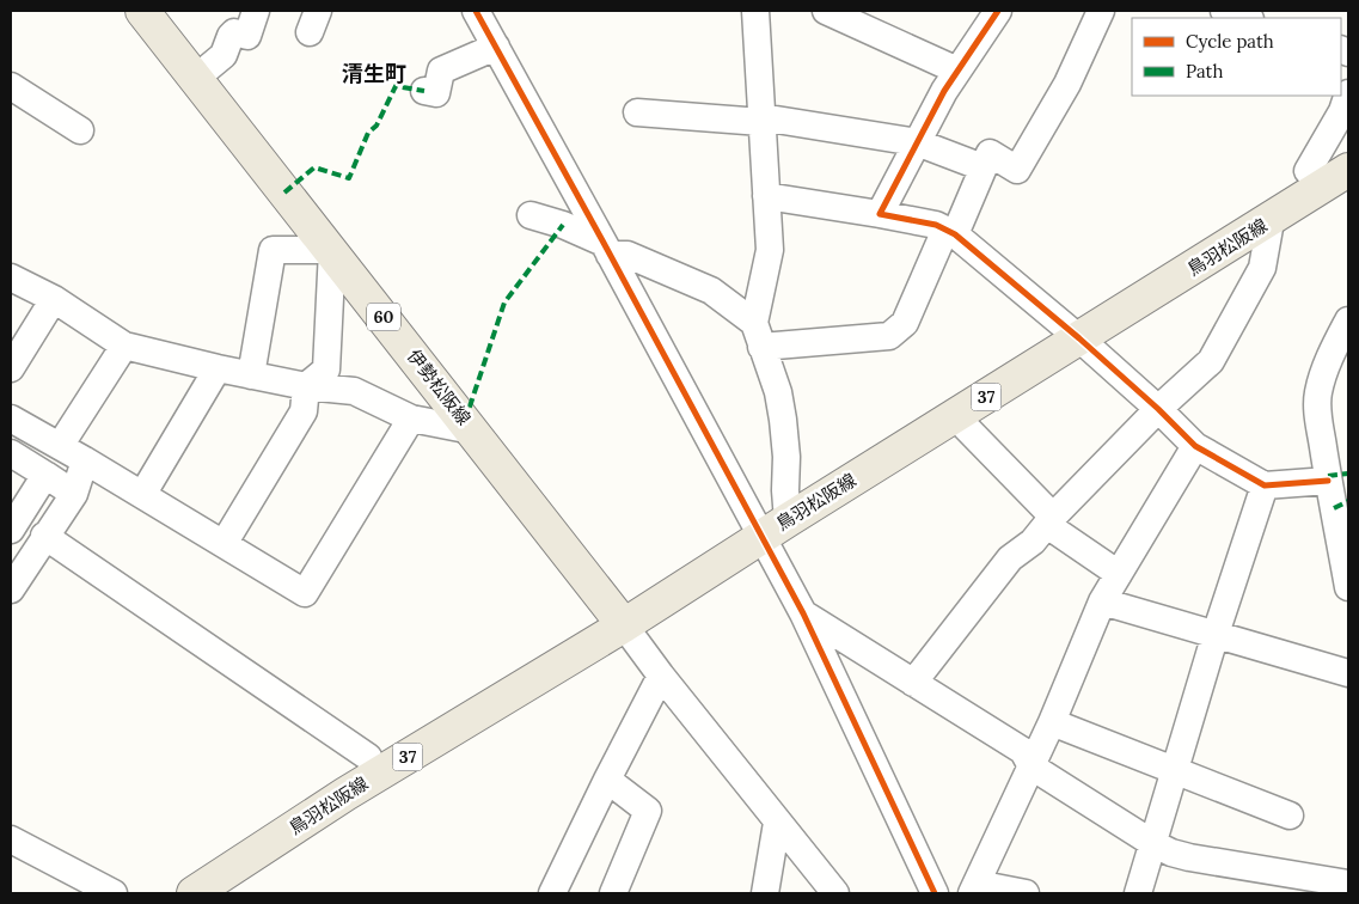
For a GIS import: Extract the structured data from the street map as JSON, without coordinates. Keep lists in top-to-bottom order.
{
  "streets": {
    "main road": [
      "鳥羽松阪線",
      "60",
      "伊勢松阪線",
      "37"
    ]
  },
  "crossings": [
    ["鳥羽松阪線", "伊勢松阪線"]
  ],
  "districts": ["清生町"],
  "legend": ["Cycle path", "Path"]
}
